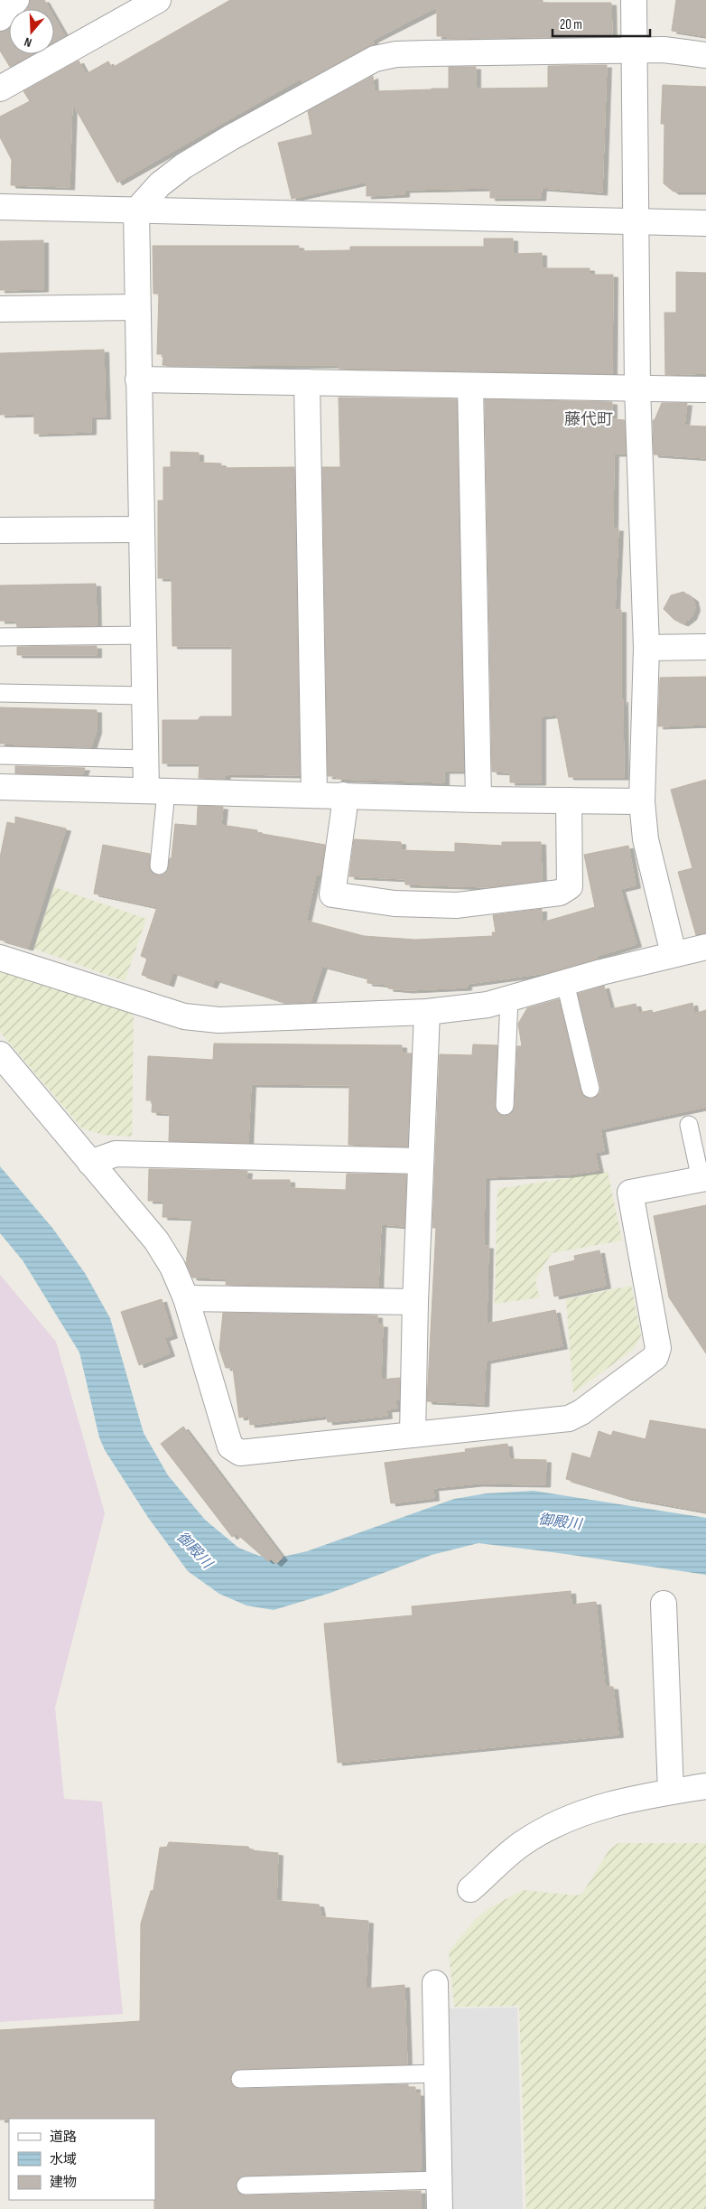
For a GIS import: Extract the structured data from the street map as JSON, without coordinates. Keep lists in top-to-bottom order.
{
  "districts": ["藤代町"],
  "water": ["御殿川"],
  "legend": ["道路", "水域", "建物"],
  "scale_bar": "20 m",
  "north": "bottom"
}
